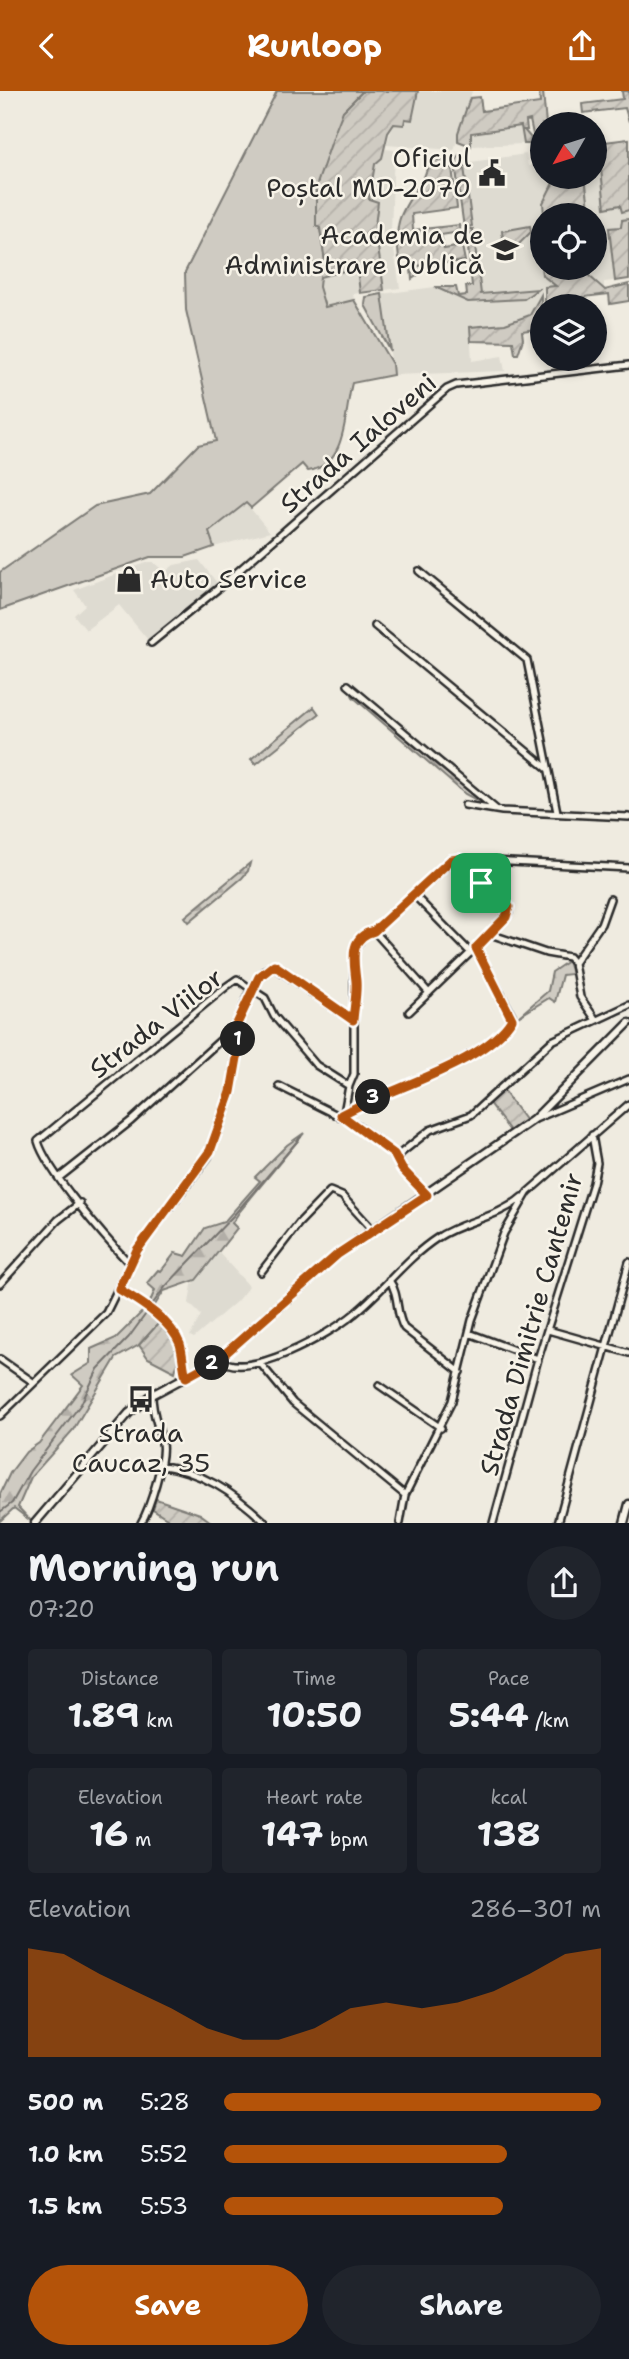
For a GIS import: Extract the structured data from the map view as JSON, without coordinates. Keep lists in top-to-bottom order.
{
  "streets": {
    "street": ["Strada Ialoveni", "Strada Viilor", "Strada Dimitrie Cantemir"]
  },
  "places": {
    "public building": ["Oficiul Poștal MD-2070"],
    "school or university": ["Academia de Administrare Publică"],
    "shop": ["Auto Service"],
    "bus stop": ["Strada Caucaz, 35"]
  },
  "north": "bottom left",
  "page": {
    "header": "Runloop",
    "pins": ["1", "3", "2"],
    "heading": ["Morning run", "07:20"],
    "stats": [
      ["Distance", "1.89 km"],
      ["Time", "10:50"],
      ["Pace", "5:44 /km"],
      ["Elevation", "16 m"],
      ["Heart rate", "147 bpm"],
      ["kcal", "138"]
    ],
    "chart": ["Elevation", "286–301 m"],
    "list": [
      {
        "name": "500 m",
        "note": "5:28"
      },
      {
        "name": "1.0 km",
        "note": "5:52"
      },
      {
        "name": "1.5 km",
        "note": "5:53"
      }
    ],
    "buttons": ["Save", "Share"]
  }
}
